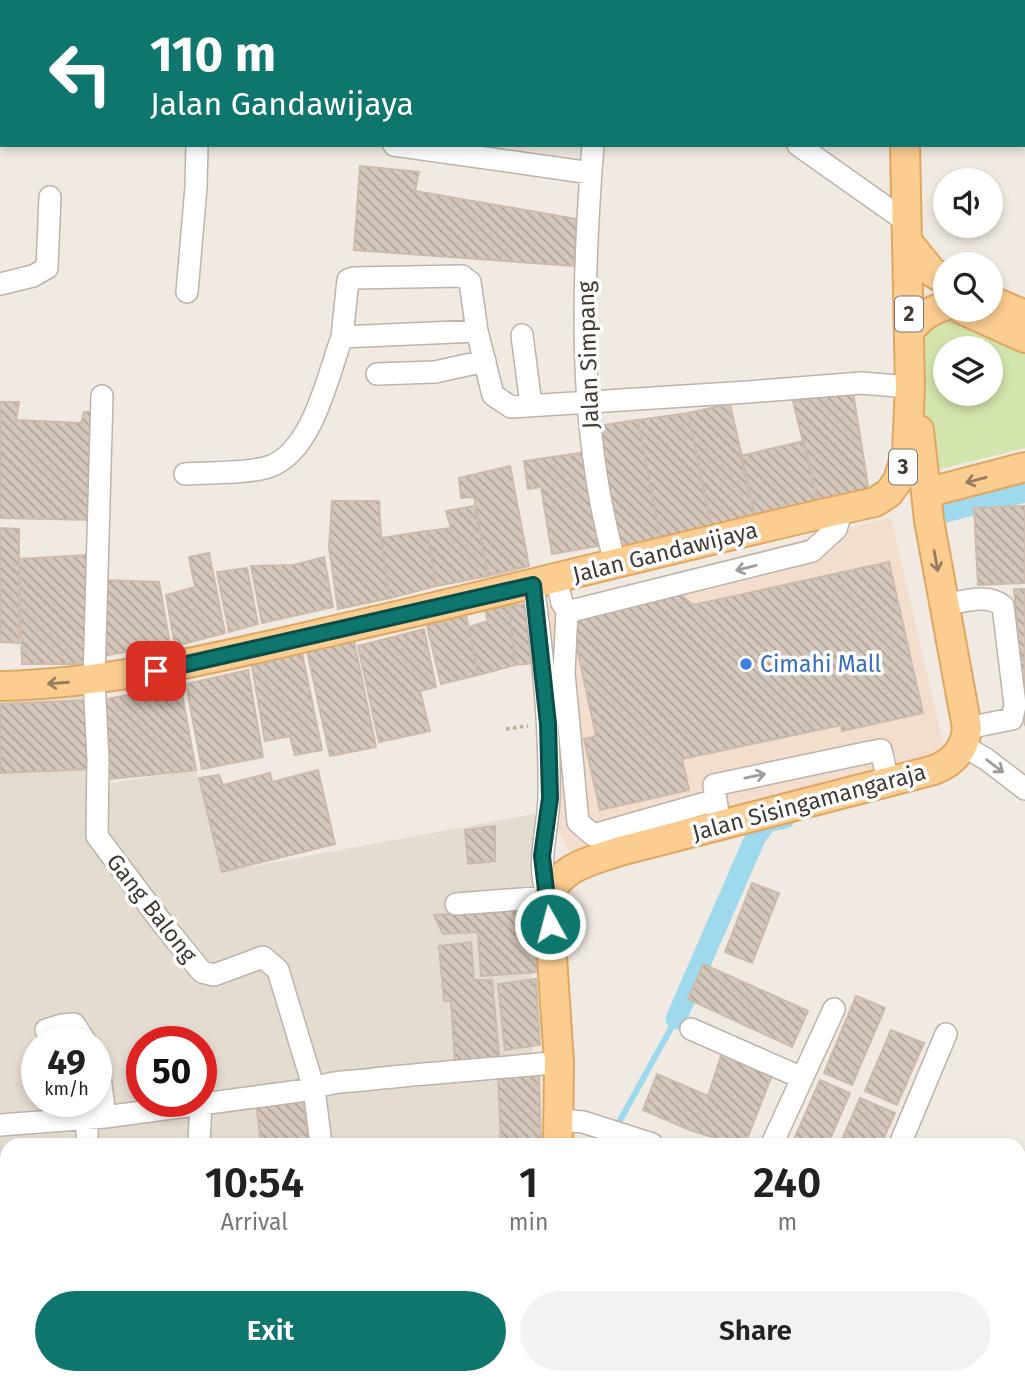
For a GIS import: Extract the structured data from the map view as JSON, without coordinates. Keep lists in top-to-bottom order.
{
  "streets": {
    "main road": [
      "2",
      "3",
      "Jalan Gandawijaya",
      "Jalan Sisingamangaraja"
    ],
    "street": ["Jalan Simpang", "Gang Balong"]
  },
  "crossings": [
    ["2", "Jalan Gandawijaya"],
    ["Jalan Simpang", "Jalan Gandawijaya"],
    ["Jalan Gandawijaya", "Gang Balong"]
  ],
  "places": ["Cimahi Mall"],
  "page": {
    "turn": ["110 m", "Jalan Gandawijaya"],
    "speed": "49 km/h",
    "limit": "50",
    "eta": [
      "10:54",
      "Arrival",
      "1",
      "min",
      "240",
      "m"
    ],
    "buttons": ["Exit", "Share"]
  }
}
